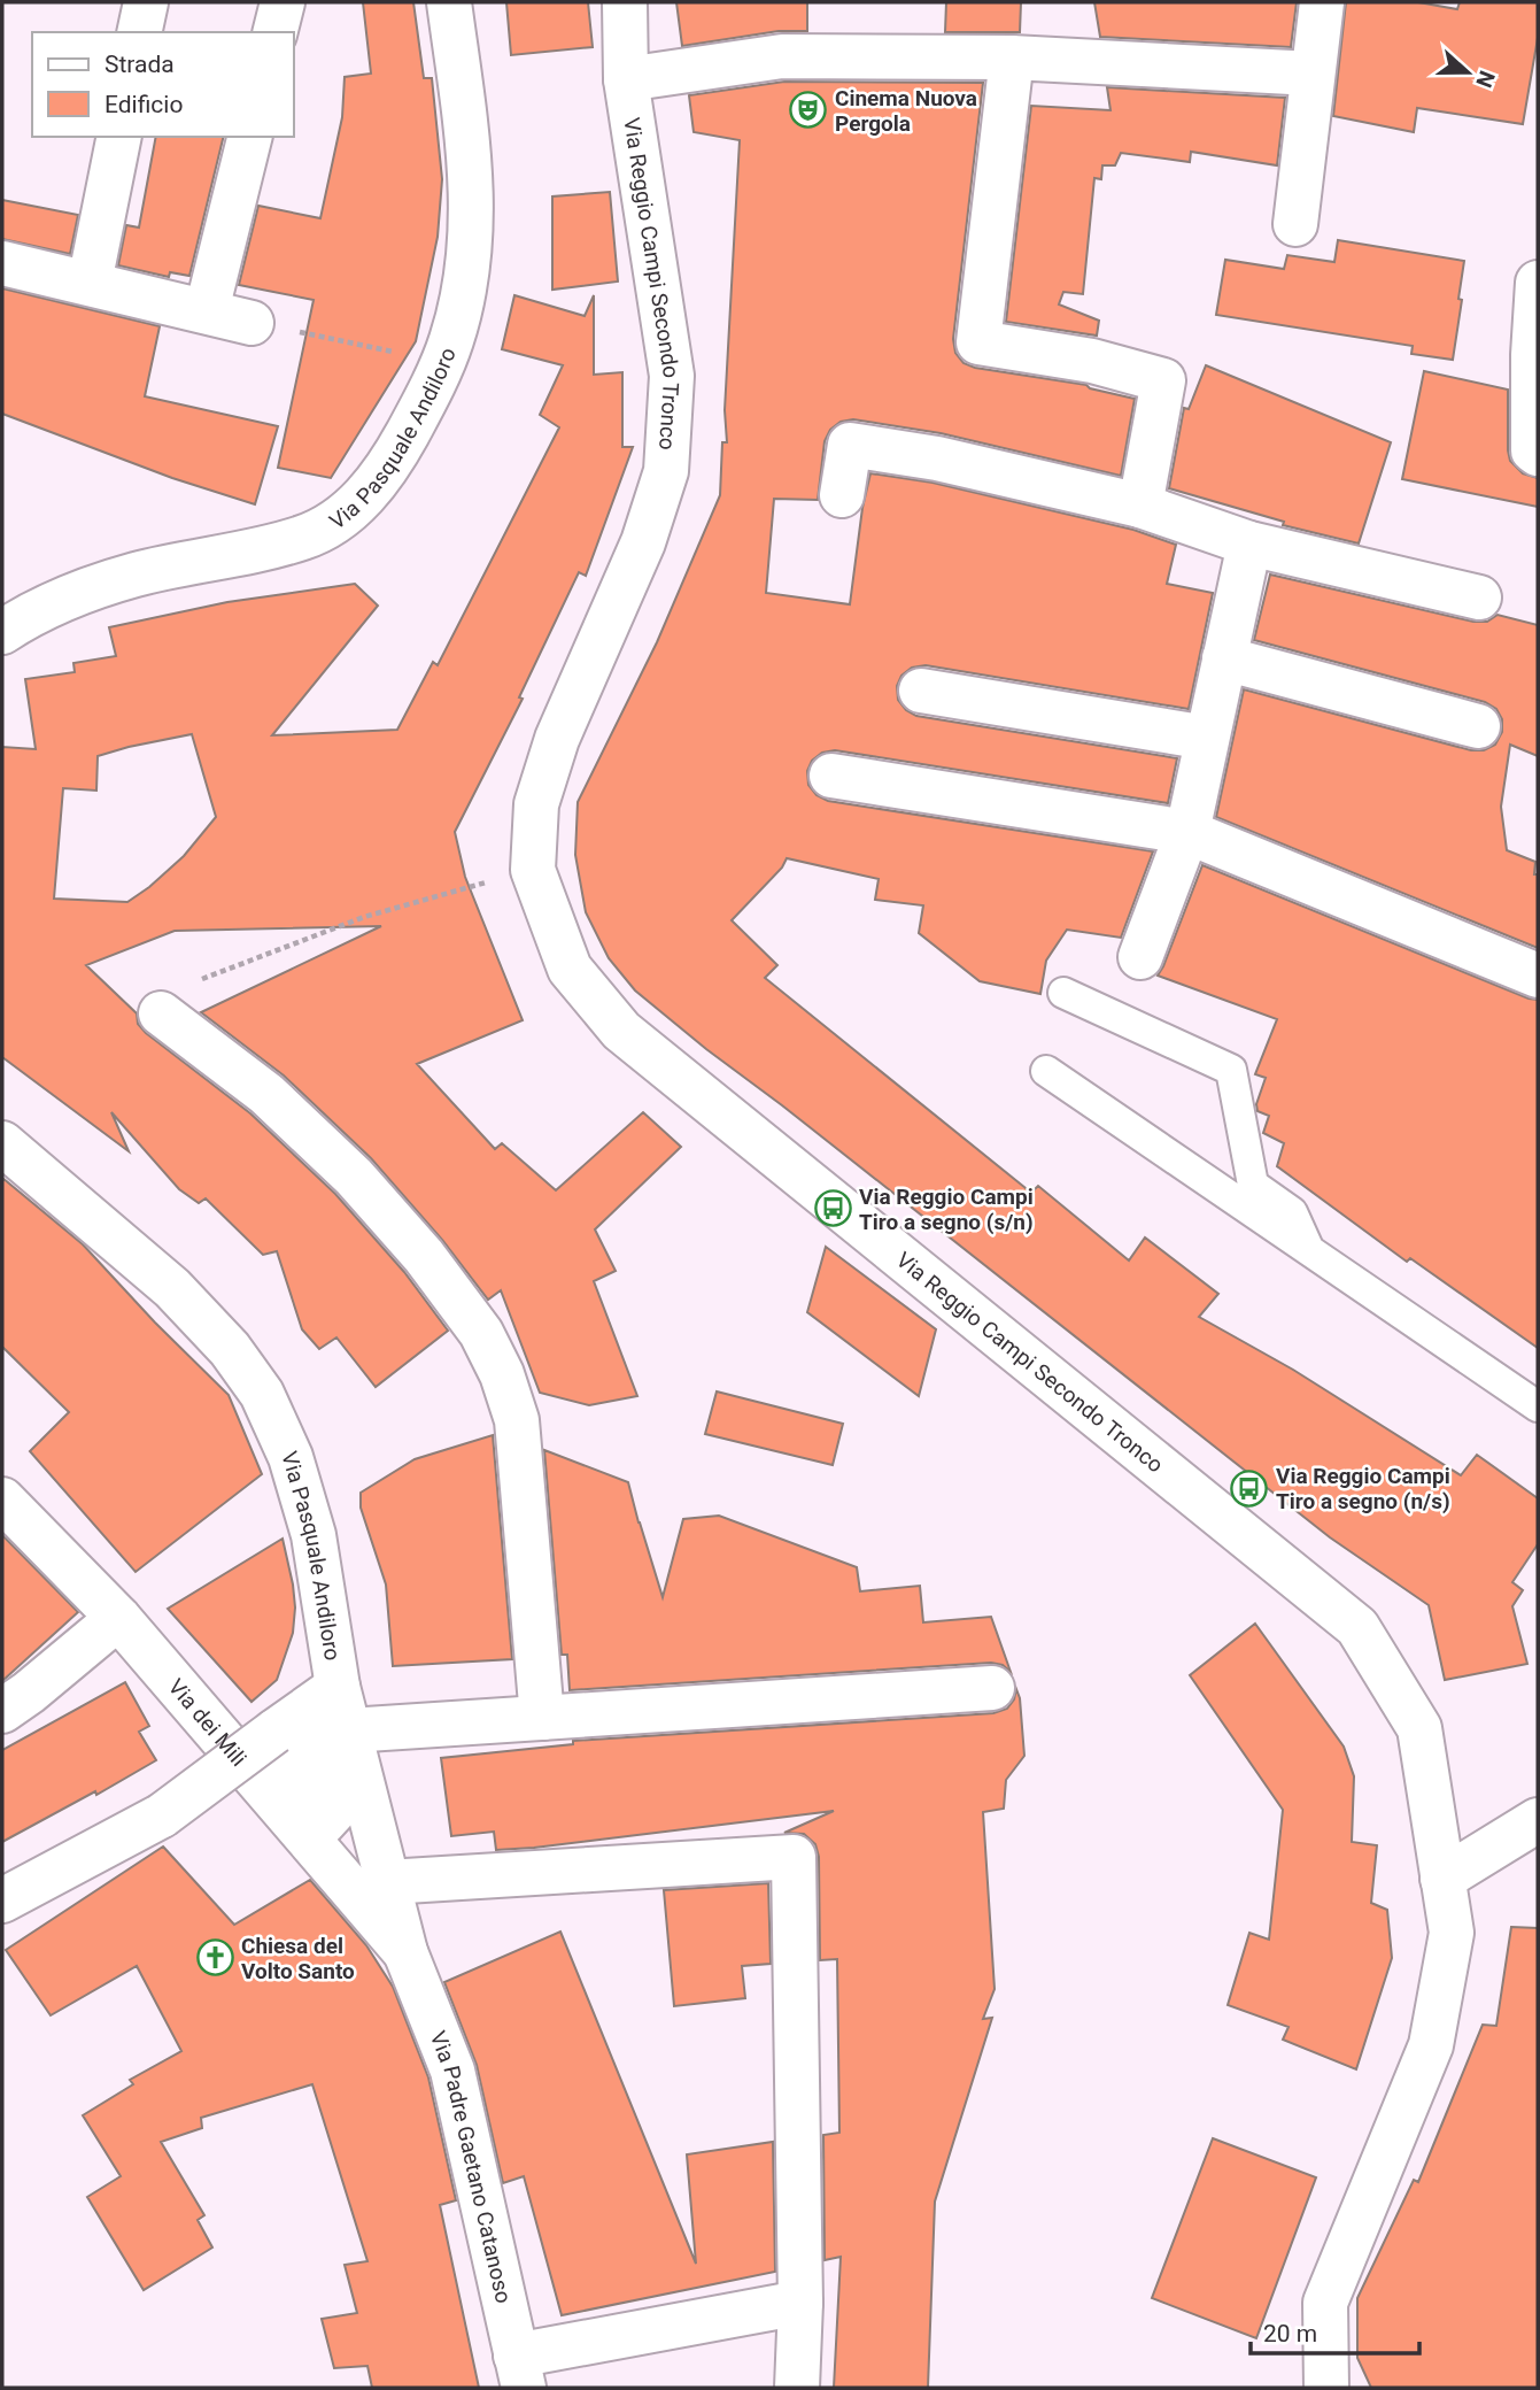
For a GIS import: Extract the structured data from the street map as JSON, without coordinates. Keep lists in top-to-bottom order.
{
  "streets": {
    "street": [
      "Via Reggio Campi Secondo Tronco",
      "Via Pasquale Andiloro",
      "Via dei Mili",
      "Via Padre Gaetano Catanoso"
    ]
  },
  "crossings": [
    ["Via dei Mili", "Via Padre Gaetano Catanoso"]
  ],
  "places": {
    "theatre": ["Cinema Nuova Pergola"],
    "bus stop": ["Via Reggio Campi Tiro a segno (s/n)", "Via Reggio Campi Tiro a segno (n/s)"],
    "church": ["Chiesa del Volto Santo"]
  },
  "legend": ["Strada", "Edificio"],
  "scale_bar": "20 m",
  "north": "right"
}
